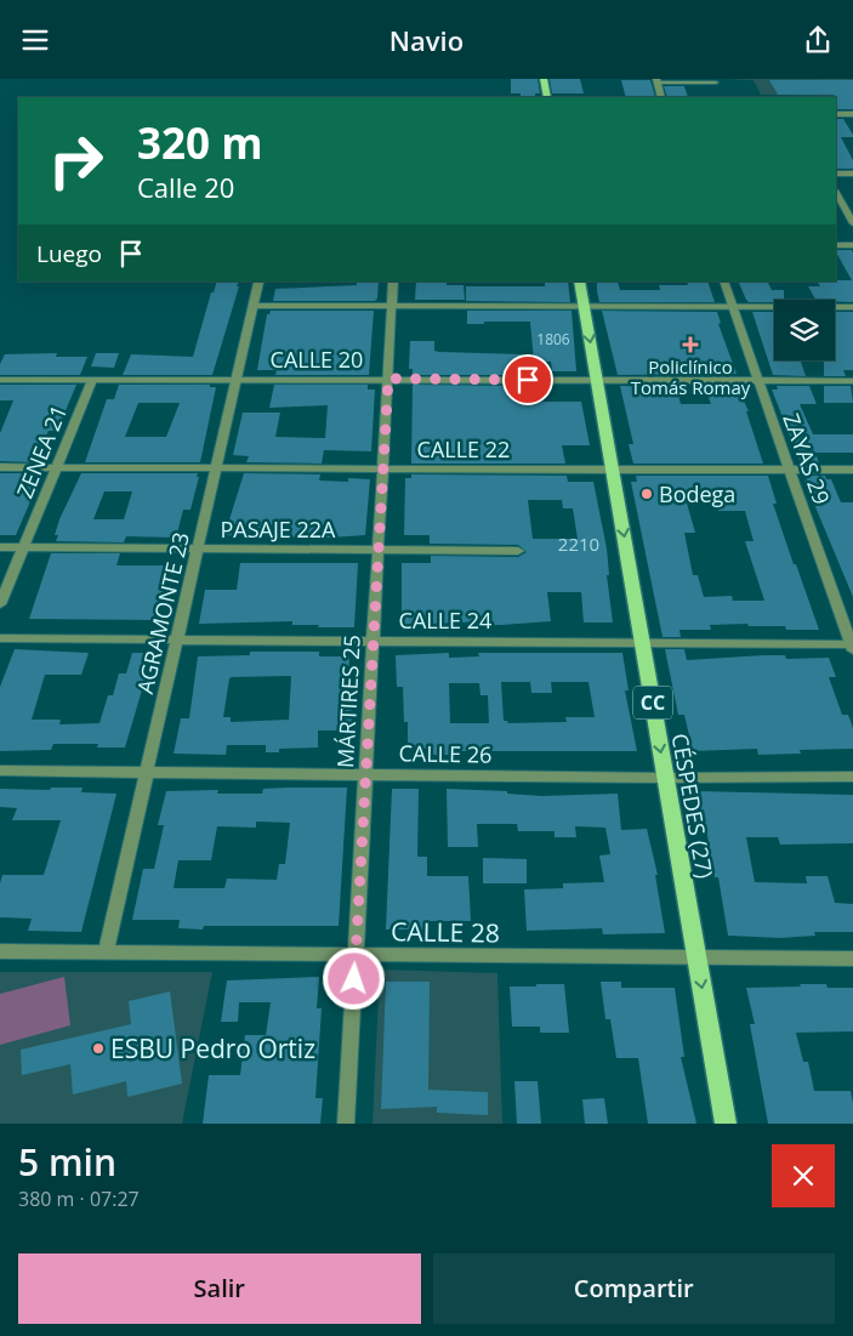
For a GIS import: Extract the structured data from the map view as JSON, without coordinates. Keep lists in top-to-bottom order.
{
  "streets": {
    "main road": ["CC", "CÉSPEDES (27)"],
    "street": [
      "CALLE 20",
      "CALLE 22",
      "ZENEA 21",
      "ZAYAS 29",
      "PASAJE 22A",
      "AGRAMONTE 23",
      "CALLE 24",
      "MÁRTIRES 25",
      "CALLE 26",
      "CALLE 28"
    ]
  },
  "crossings": [
    ["CALLE 20", "ZENEA 21"],
    ["CALLE 20", "ZAYAS 29"],
    ["CALLE 20", "AGRAMONTE 23"],
    ["CALLE 20", "MÁRTIRES 25"],
    ["CALLE 20", "CÉSPEDES (27)"],
    ["CALLE 22", "ZENEA 21"],
    ["CALLE 22", "ZAYAS 29"],
    ["CALLE 22", "AGRAMONTE 23"],
    ["CALLE 22", "MÁRTIRES 25"],
    ["CALLE 22", "CÉSPEDES (27)"],
    ["ZENEA 21", "PASAJE 22A"],
    ["ZAYAS 29", "CALLE 24"],
    ["PASAJE 22A", "AGRAMONTE 23"],
    ["PASAJE 22A", "MÁRTIRES 25"],
    ["AGRAMONTE 23", "CALLE 24"],
    ["AGRAMONTE 23", "CALLE 26"],
    ["AGRAMONTE 23", "CALLE 28"],
    ["CALLE 24", "MÁRTIRES 25"],
    ["CALLE 24", "CÉSPEDES (27)"],
    ["MÁRTIRES 25", "CALLE 26"],
    ["MÁRTIRES 25", "CALLE 28"],
    ["CALLE 26", "CÉSPEDES (27)"],
    ["CÉSPEDES (27)", "CALLE 28"]
  ],
  "one_way": ["CÉSPEDES (27)"],
  "places": {
    "health": ["Policlínico Tomás Romay"],
    "other": ["Bodega", "ESBU Pedro Ortiz"]
  },
  "house_numbers": ["1806", "2210"],
  "page": {
    "header": "Navio",
    "turn": ["320 m", "Calle 20"],
    "then": "Luego",
    "heading": ["5 min", "380 m · 07:27"],
    "buttons": ["Salir", "Compartir"]
  }
}
